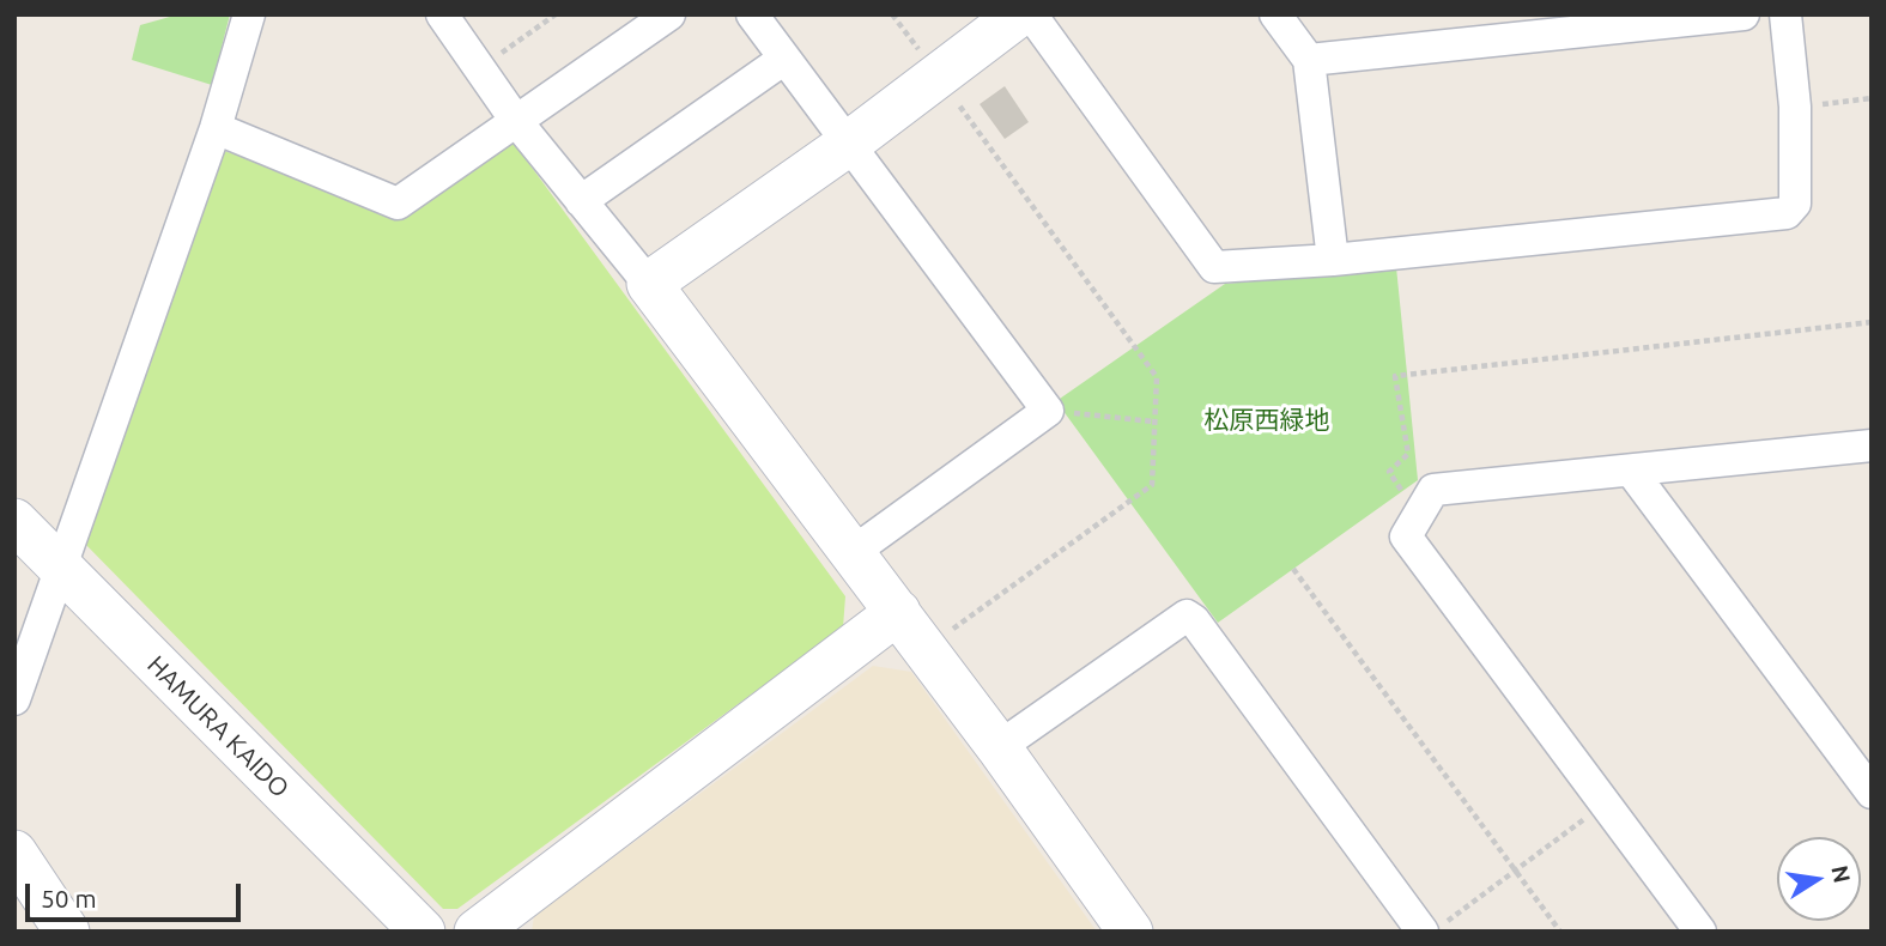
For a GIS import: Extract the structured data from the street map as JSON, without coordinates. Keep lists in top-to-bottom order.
{
  "streets": {
    "street": ["HAMURA KAIDO"]
  },
  "parks": ["松原西緑地"],
  "scale_bar": "50 m",
  "north": "right"
}
